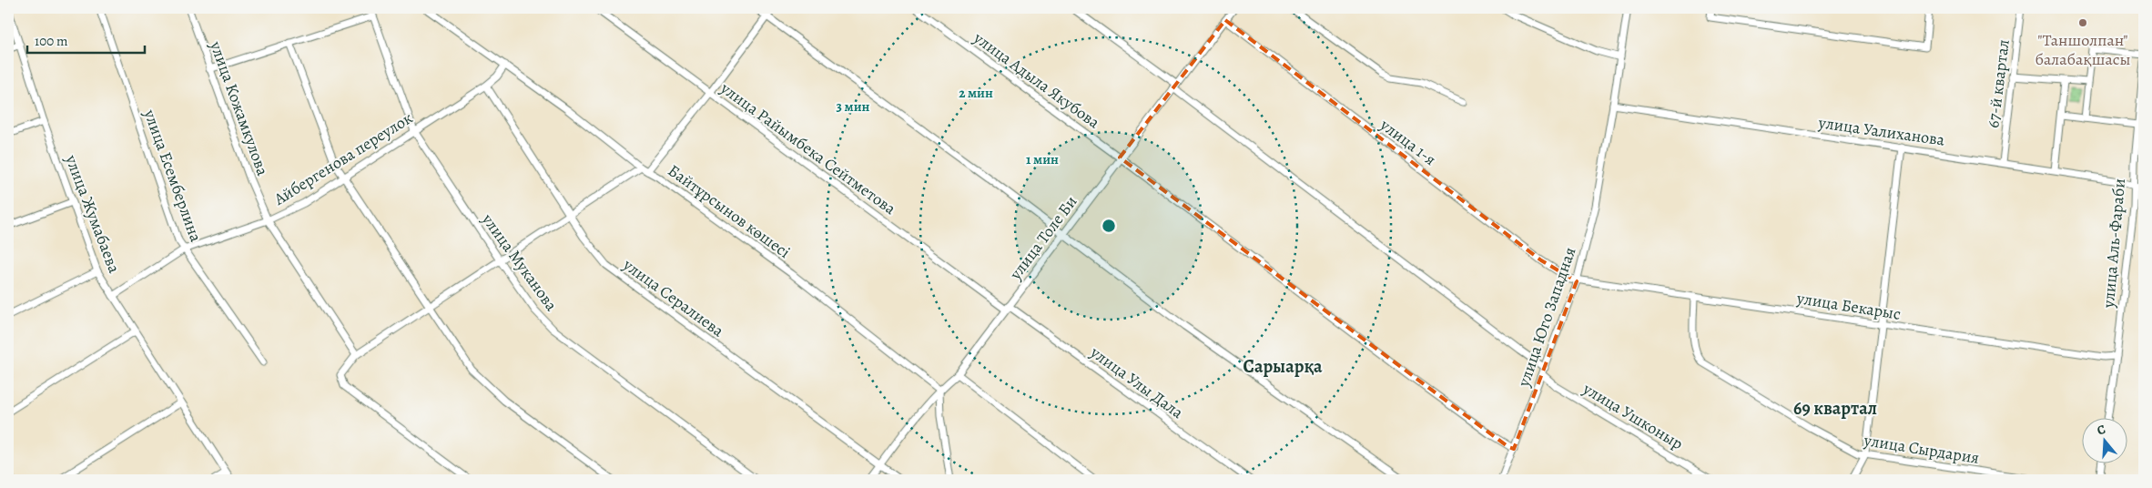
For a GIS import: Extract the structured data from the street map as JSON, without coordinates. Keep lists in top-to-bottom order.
{
  "streets": {
    "street": [
      "улица Адыла Якубова",
      "67-й квартал",
      "улица Кожамкулова",
      "улица Уалиханова",
      "улица 1-я",
      "улица Райымбека Сейтметова",
      "Айбергенова переулок",
      "улица Есемберлина",
      "Байтұрсынов көшесі",
      "улица Жумабаева",
      "улица Толе Би",
      "улица Аль-Фараби",
      "улица Муканова",
      "улица Сералиева",
      "улица Бекарыс",
      "улица Юго Западная",
      "улица Улы Дала",
      "улица Ушконыр",
      "улица Сырдария"
    ]
  },
  "crossings": [
    ["улица Адыла Якубова", "улица Толе Би"],
    ["улица Адыла Якубова", "улица Юго Западная"],
    ["67-й квартал", "улица Уалиханова"],
    ["улица Кожамкулова", "Айбергенова переулок"],
    ["улица Уалиханова", "улица Аль-Фараби"],
    ["улица Уалиханова", "улица Юго Западная"],
    ["улица 1-я", "улица Толе Би"],
    ["улица 1-я", "улица Бекарыс"],
    ["улица 1-я", "улица Юго Западная"],
    ["улица Райымбека Сейтметова", "улица Толе Би"],
    ["улица Райымбека Сейтметова", "улица Улы Дала"],
    ["Айбергенова переулок", "улица Есемберлина"],
    ["Айбергенова переулок", "Байтұрсынов көшесі"],
    ["Айбергенова переулок", "улица Жумабаева"],
    ["Айбергенова переулок", "улица Муканова"],
    ["Айбергенова переулок", "улица Сералиева"],
    ["Байтұрсынов көшесі", "улица Толе Би"],
    ["улица Толе Би", "улица Сералиева"],
    ["улица Толе Би", "улица Улы Дала"],
    ["улица Толе Би", "улица Ушконыр"],
    ["улица Аль-Фараби", "улица Бекарыс"],
    ["улица Бекарыс", "улица Юго Западная"],
    ["улица Бекарыс", "улица Сырдария"],
    ["улица Юго Западная", "улица Ушконыр"]
  ],
  "districts": ["Сарыарқа", "69 квартал"],
  "places": ["\"Таншолпан\" балабақшасы"],
  "scale_bar": "100 m",
  "north": "top",
  "rings": ["2 мин", "3 мин", "1 мин"]
}
